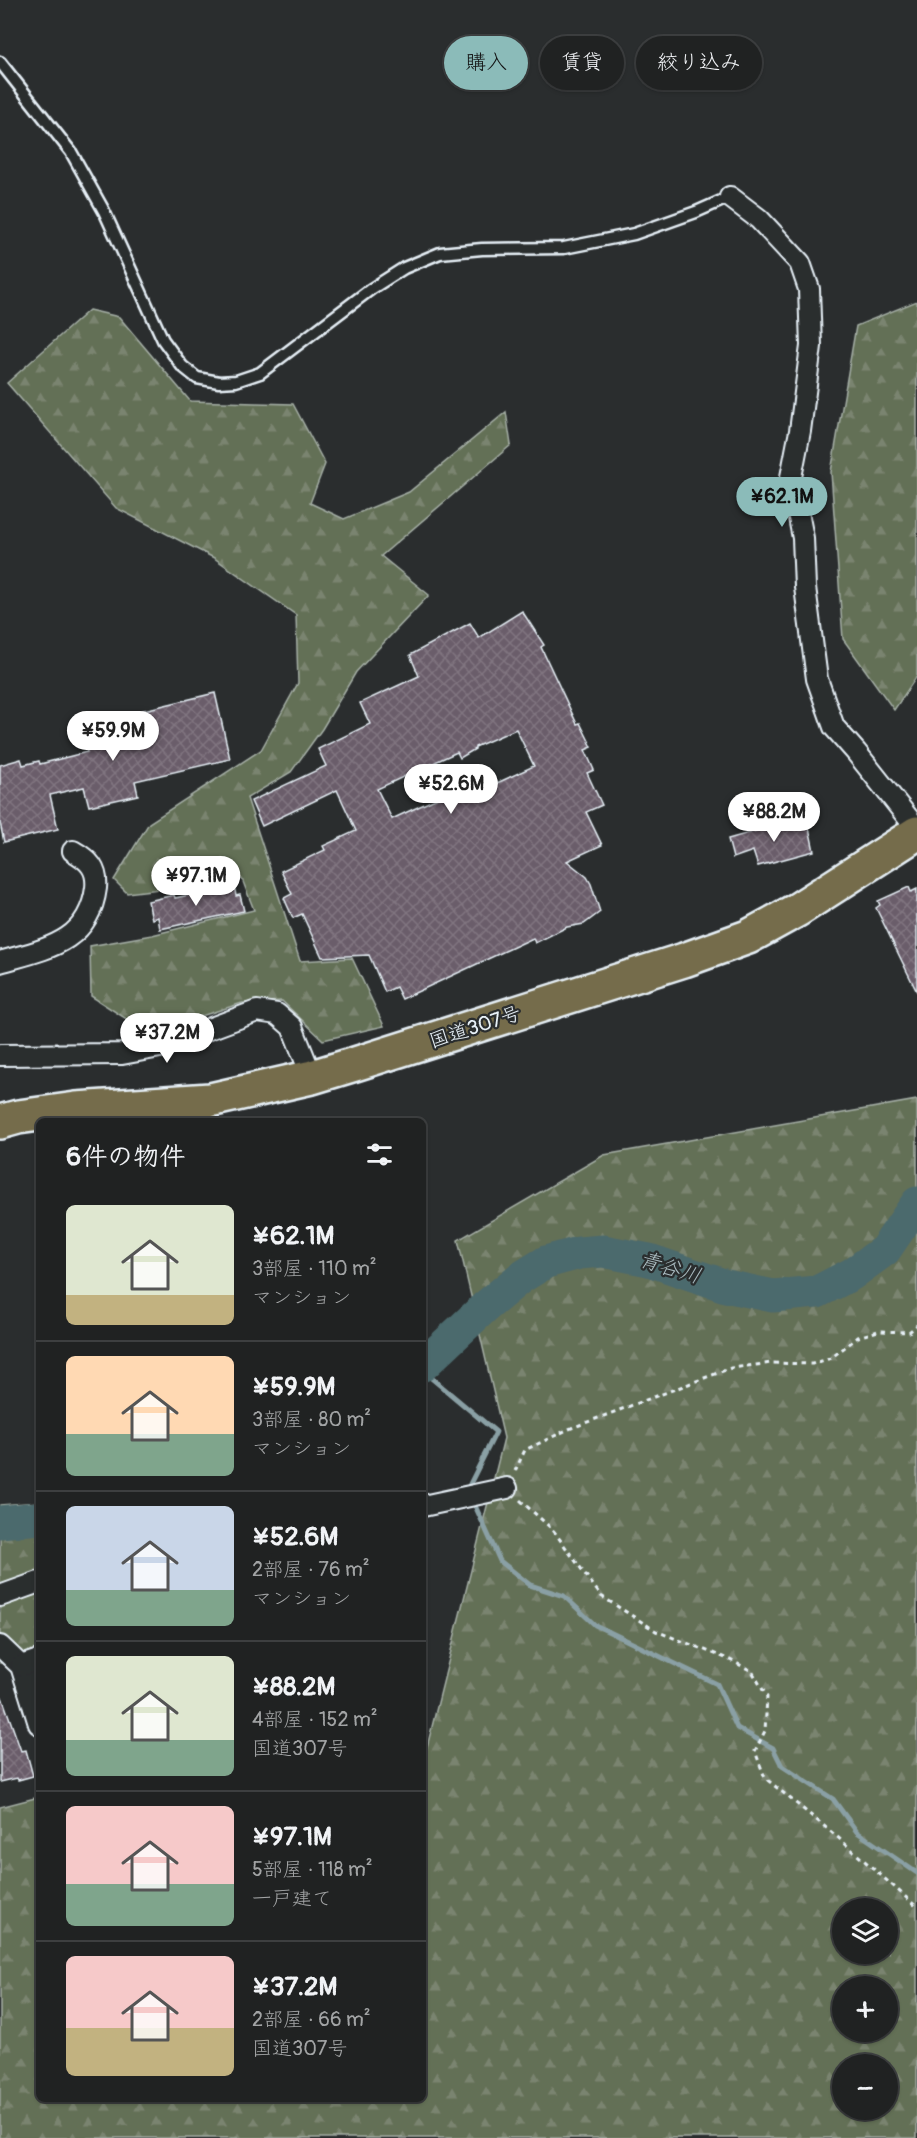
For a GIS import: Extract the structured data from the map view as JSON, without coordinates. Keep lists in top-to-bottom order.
{
  "streets": {
    "highway": ["国道307号"]
  },
  "water": ["青谷川"],
  "page": {
    "chip": ["購入", "賃貸", "絞り込み"],
    "price": [
      "¥62.1M",
      "¥59.9M",
      "¥52.6M",
      "¥88.2M",
      "¥97.1M",
      "¥37.2M"
    ],
    "heading": "6件の物件",
    "list": [
      {
        "name": "¥62.1M",
        "note": "3部屋 · 110 m² · マンション"
      },
      {
        "name": "¥59.9M",
        "note": "3部屋 · 80 m² · マンション"
      },
      {
        "name": "¥52.6M",
        "note": "2部屋 · 76 m² · マンション"
      },
      {
        "name": "¥88.2M",
        "note": "4部屋 · 152 m² · 国道307号"
      },
      {
        "name": "¥97.1M",
        "note": "5部屋 · 118 m² · 一戸建て"
      },
      {
        "name": "¥37.2M",
        "note": "2部屋 · 66 m² · 国道307号"
      }
    ],
    "map_buttons": ["+", "−"]
  }
}
